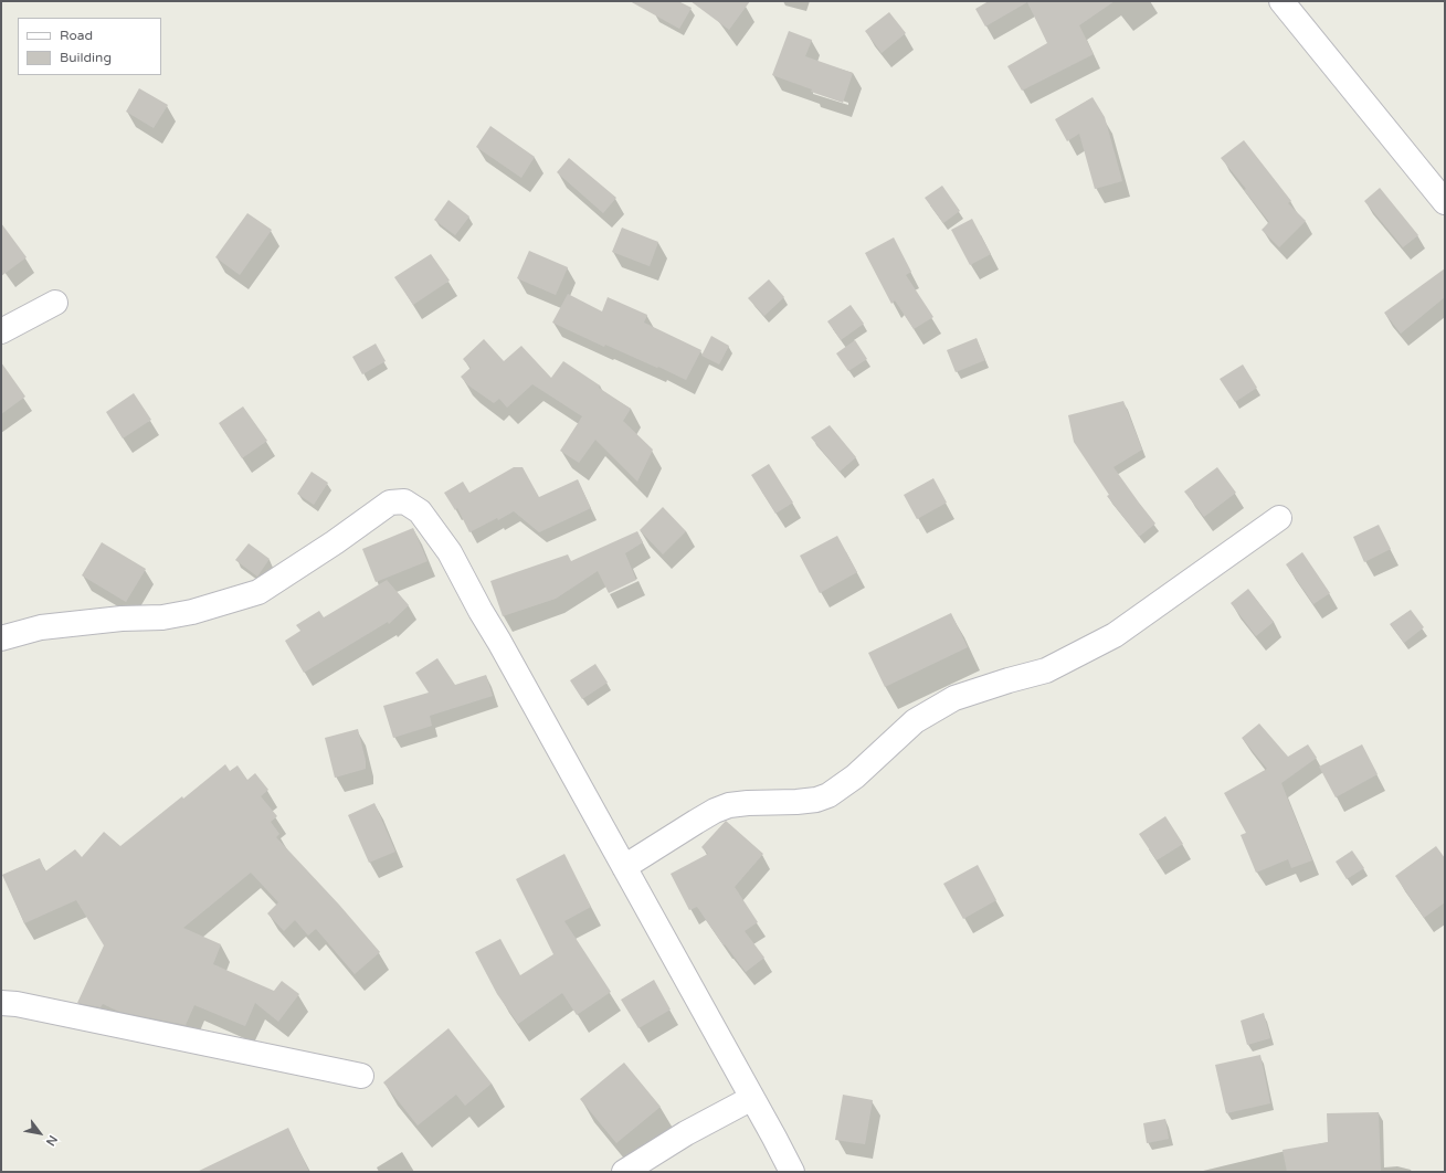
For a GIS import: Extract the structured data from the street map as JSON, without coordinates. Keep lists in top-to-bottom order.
{
  "legend": ["Road", "Building"],
  "north": "bottom right"
}
